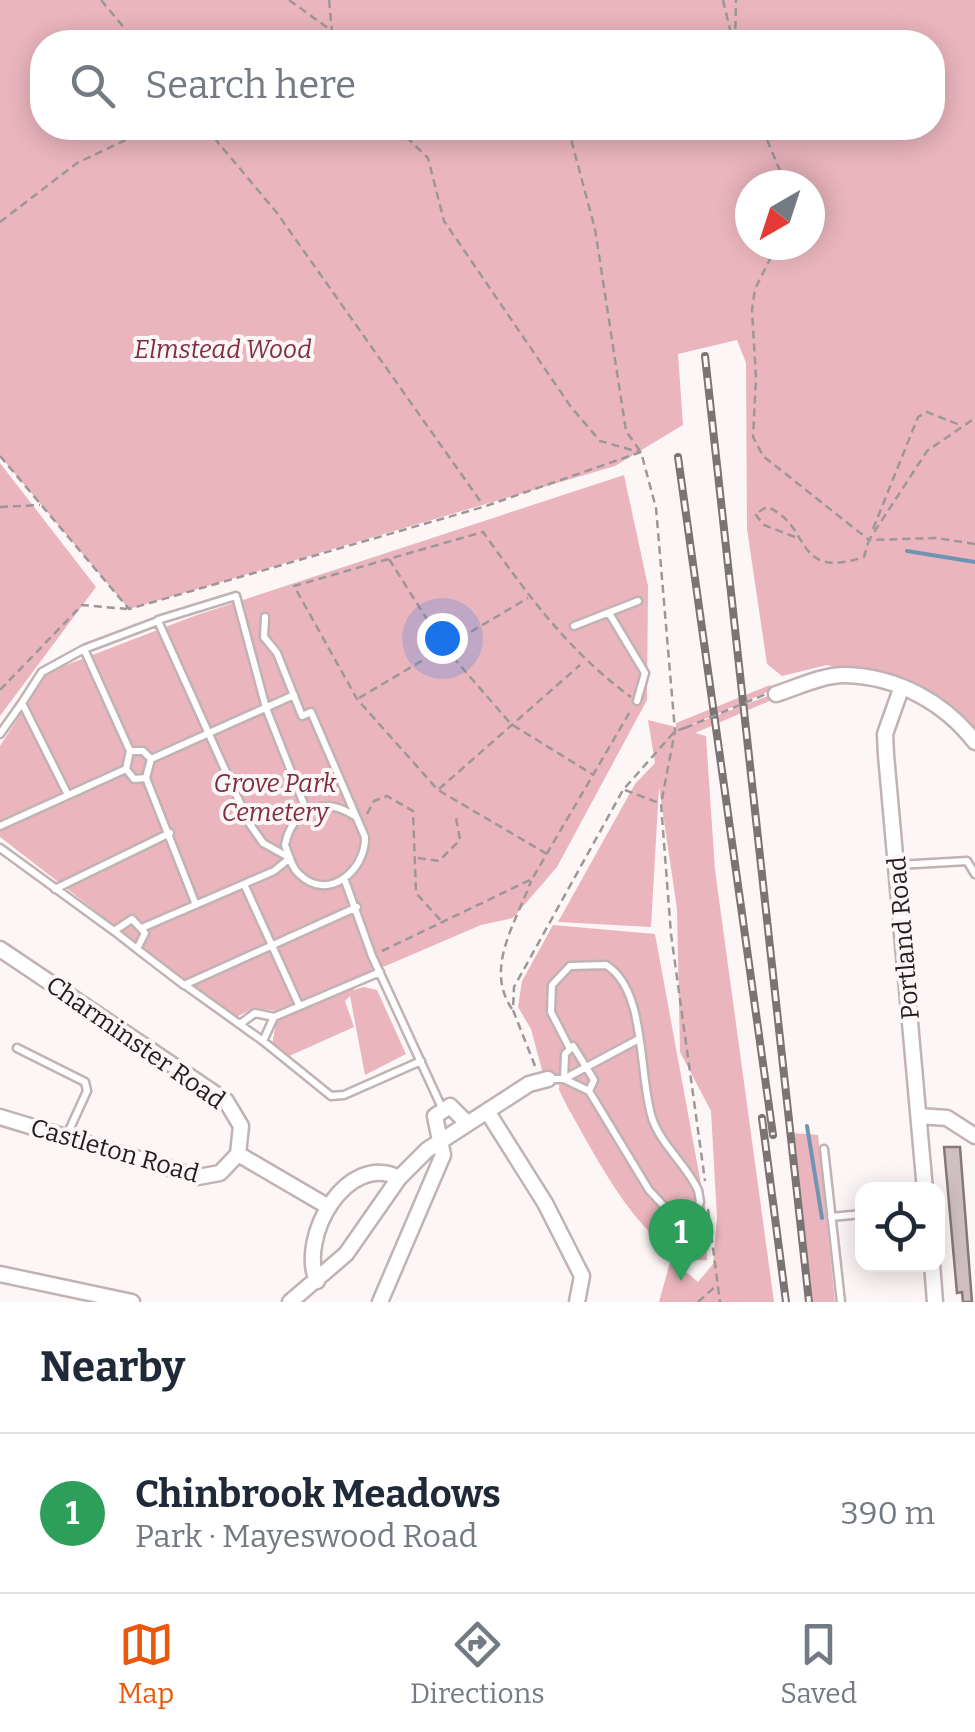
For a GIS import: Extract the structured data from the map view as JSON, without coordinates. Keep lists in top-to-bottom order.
{
  "streets": {
    "street": ["Portland Road", "Charminster Road", "Castleton Road"]
  },
  "crossings": [
    ["Charminster Road", "Castleton Road"]
  ],
  "parks": ["Elmstead Wood", "Grove Park Cemetery"],
  "north": "bottom left",
  "page": {
    "search": "Search here",
    "pins": "1",
    "heading": "Nearby",
    "list": [
      {
        "mark": "1",
        "name": "Chinbrook Meadows",
        "note": "Park · Mayeswood Road",
        "value": "390 m"
      }
    ],
    "nav": ["Map", "Directions", "Saved"]
  }
}
